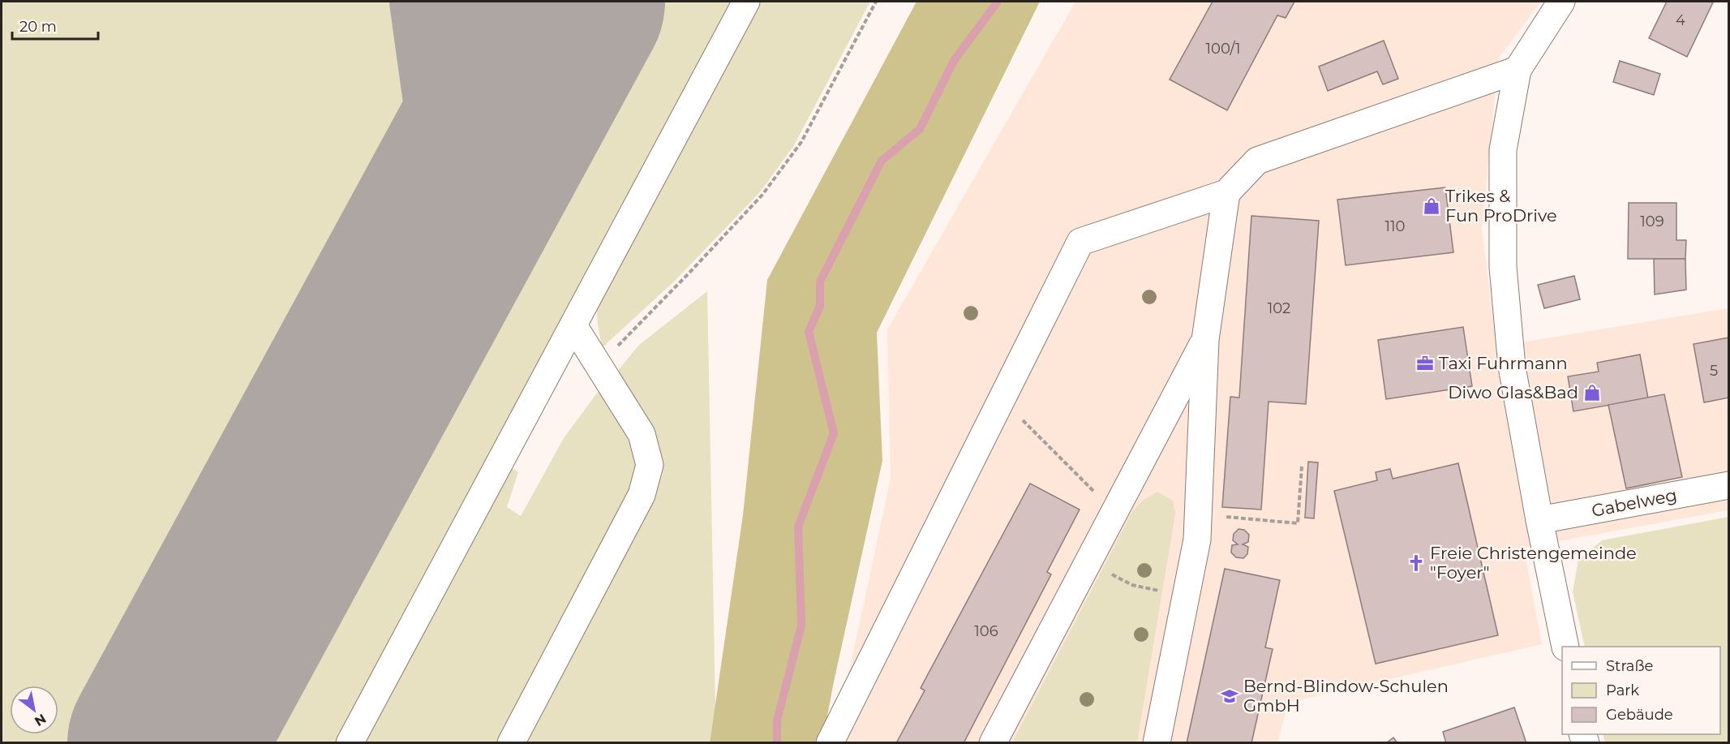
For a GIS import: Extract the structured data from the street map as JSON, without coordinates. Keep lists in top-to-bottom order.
{
  "streets": {
    "street": ["Gabelweg"]
  },
  "places": {
    "shop": ["Trikes & Fun ProDrive", "Diwo Glas&Bad"],
    "office": ["Taxi Fuhrmann"],
    "church": ["Freie Christengemeinde \"Foyer\""],
    "school or university": ["Bernd-Blindow-Schulen GmbH"]
  },
  "house_numbers": [
    "4",
    "100/1",
    "109",
    "110",
    "102",
    "5",
    "106"
  ],
  "legend": ["Straße", "Park", "Gebäude"],
  "scale_bar": "20 m",
  "north": "bottom right"
}
